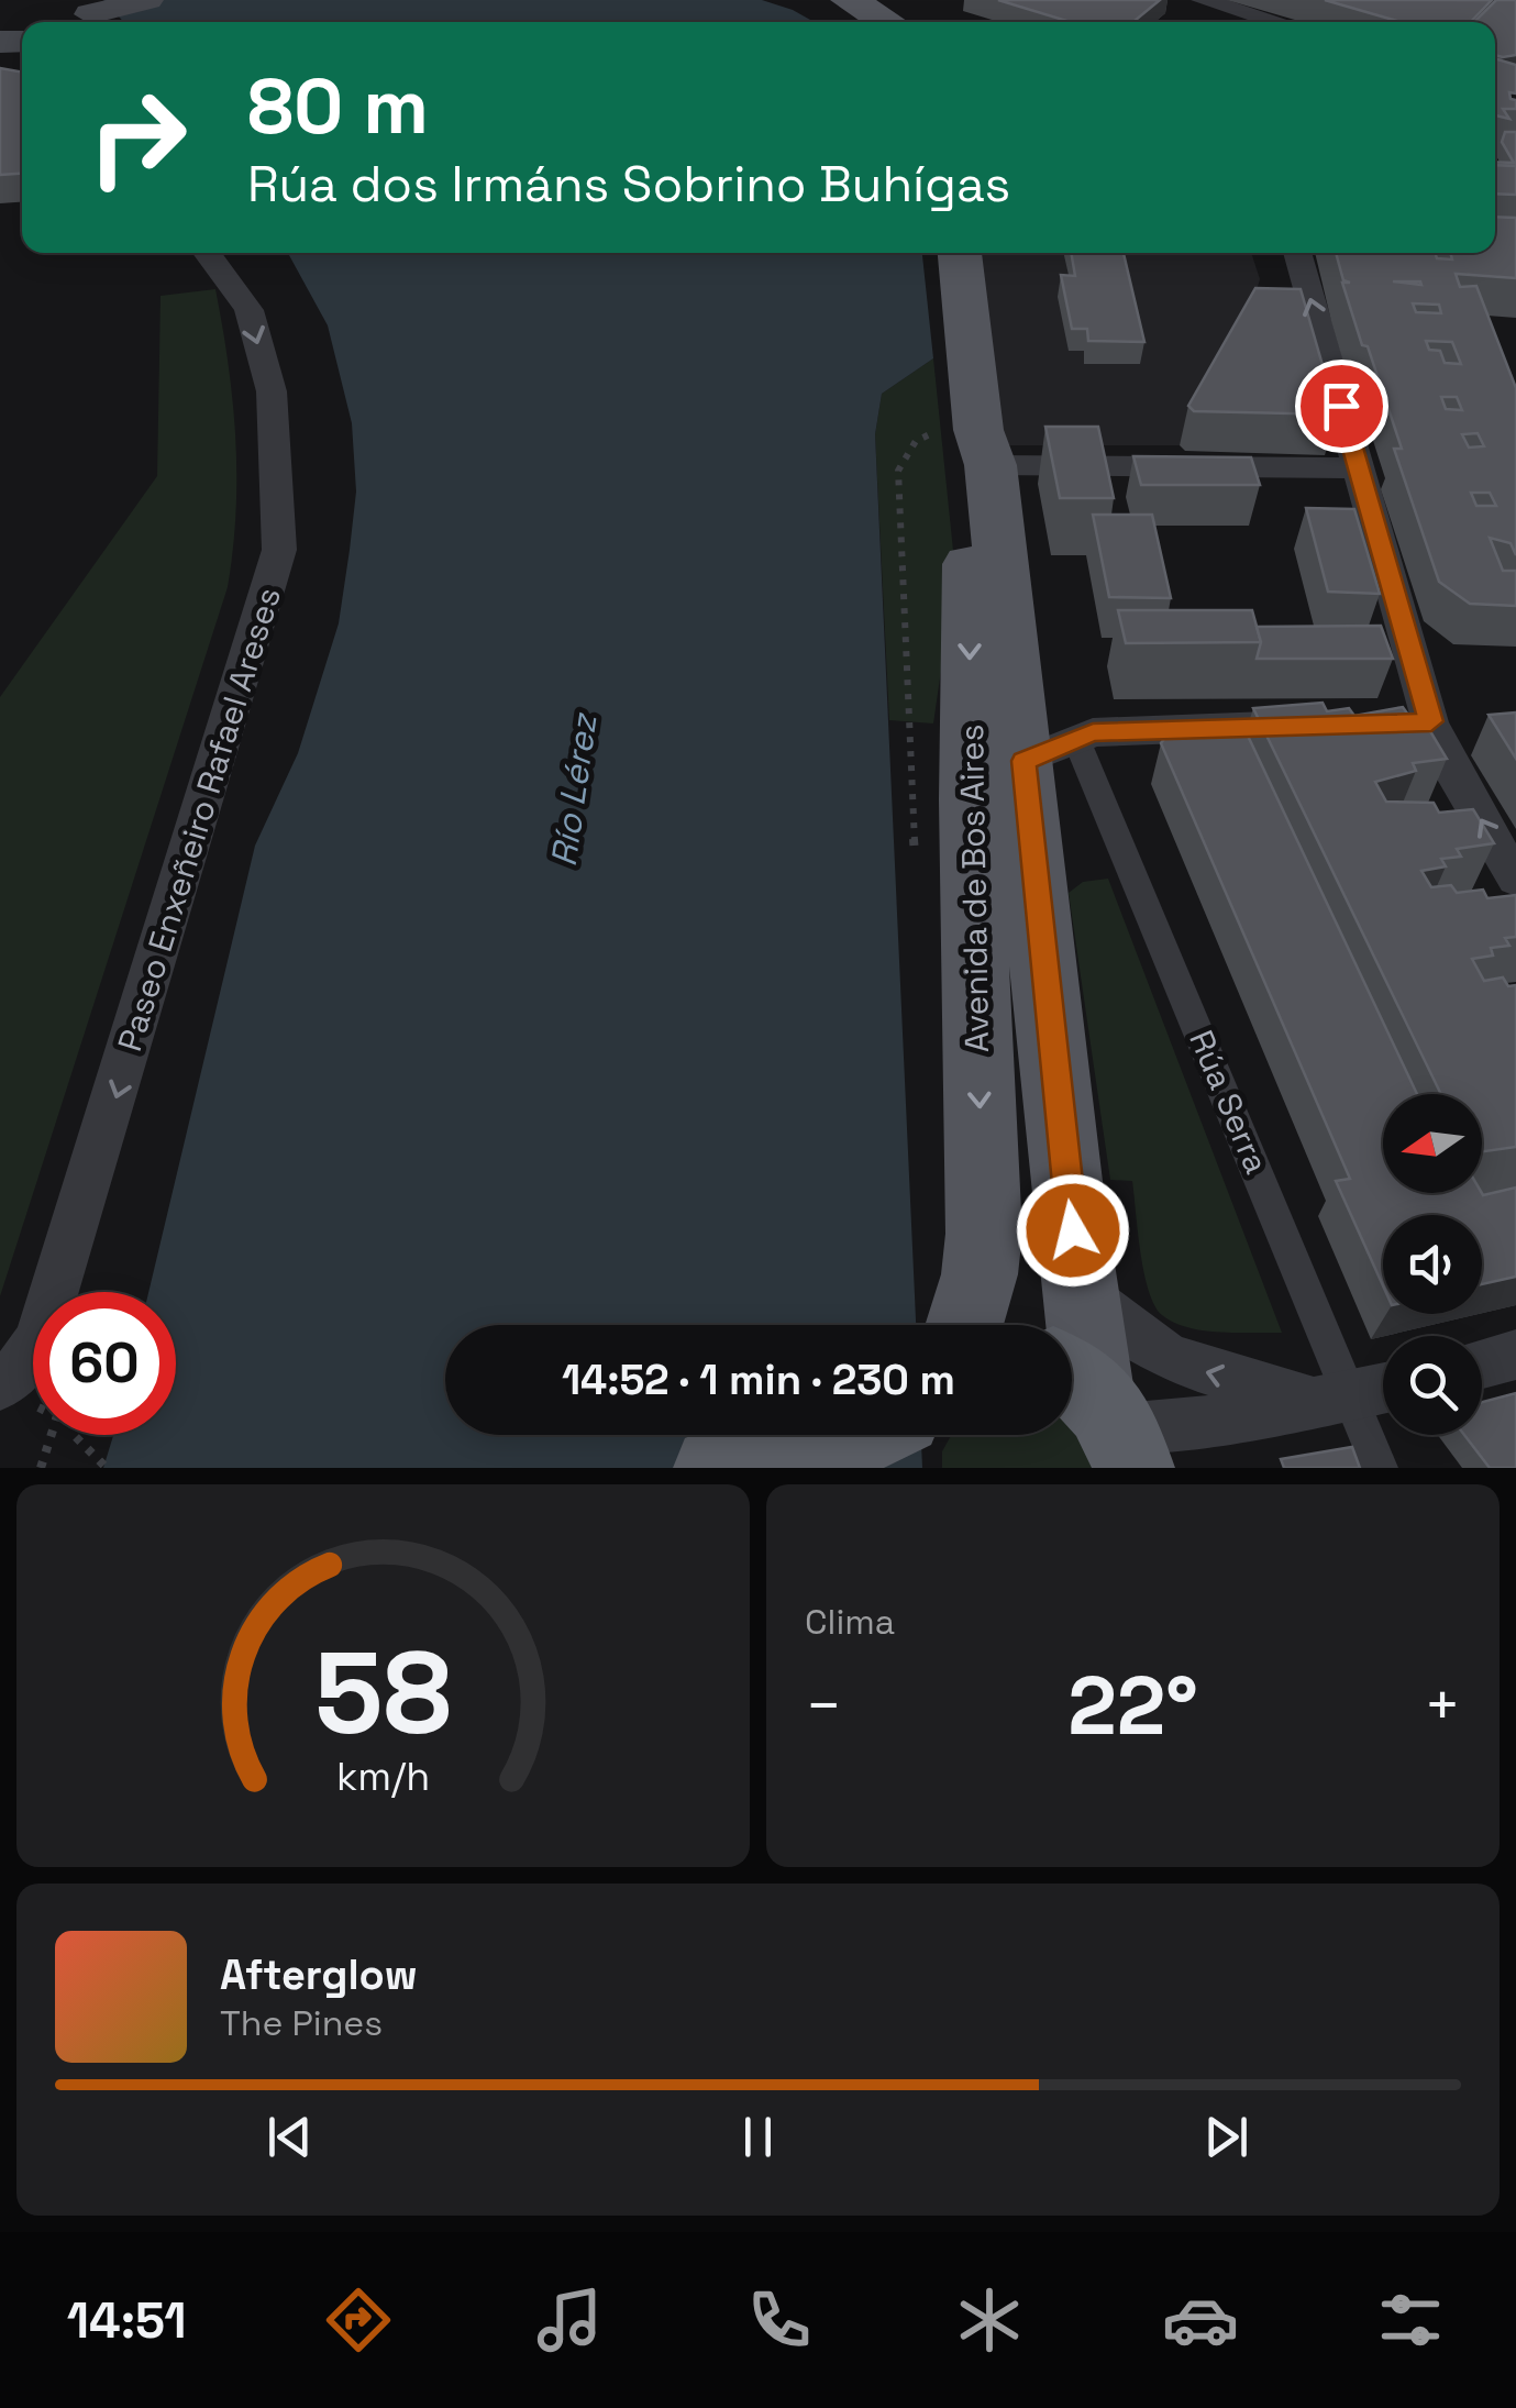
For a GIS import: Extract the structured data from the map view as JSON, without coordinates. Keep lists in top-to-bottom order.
{
  "streets": {
    "main road": ["Avenida de Bos Aires"],
    "street": ["Paseo Enxeñeiro Rafael Areses", "Rúa Serra"]
  },
  "crossings": [
    ["Avenida de Bos Aires", "Rúa Serra"]
  ],
  "one_way": ["Paseo Enxeñeiro Rafael Areses"],
  "water": ["Río Lérez"],
  "north": "left",
  "page": {
    "turn": ["80 m", "Rúa dos Irmáns Sobrino Buhígas"],
    "limit": "60",
    "trip": "14:52 · 1 min · 230 m",
    "tile": "Clima",
    "heat": ["−", "22°", "+"],
    "song": ["Afterglow", "The Pines"],
    "tabs": "14:51",
    "gauge": ["58", "km/h"]
  }
}
